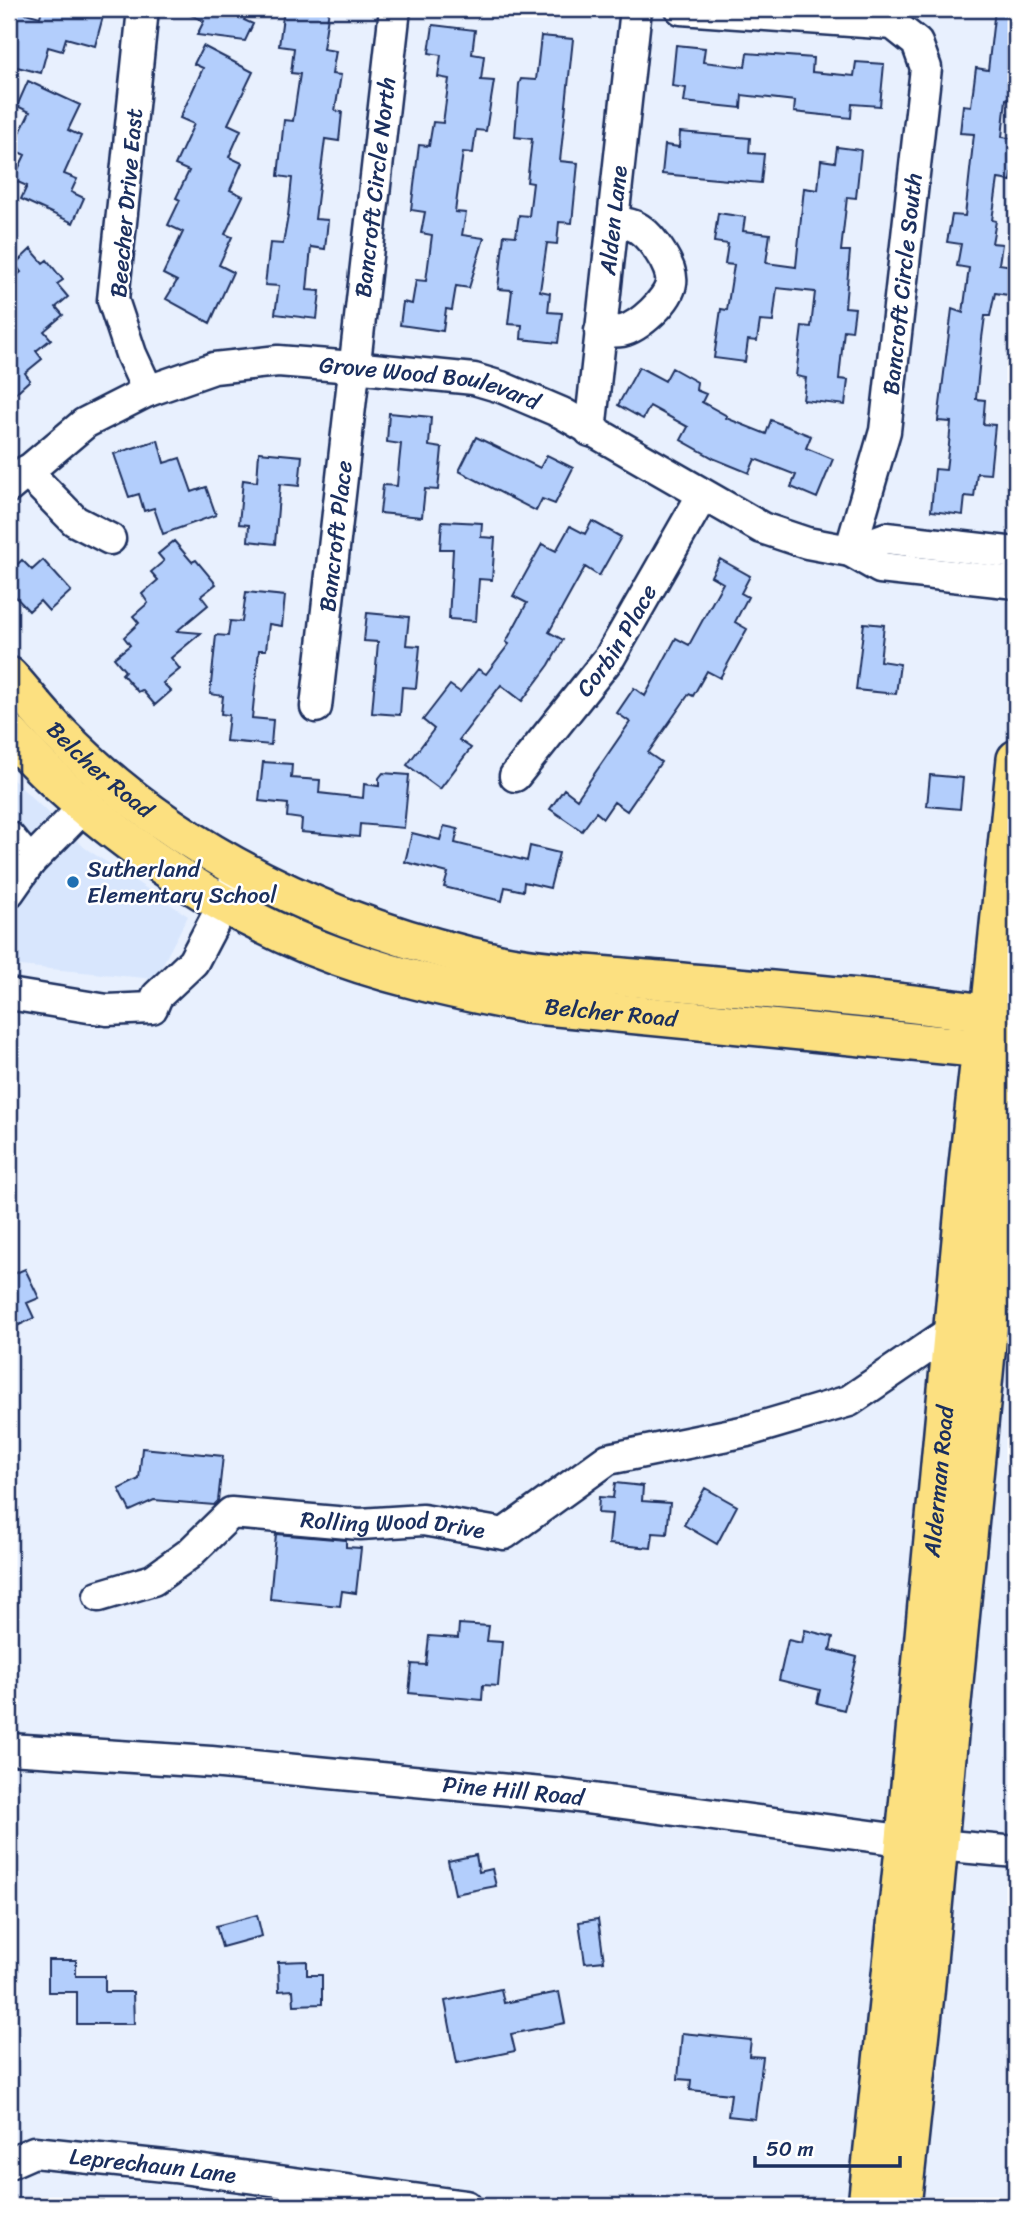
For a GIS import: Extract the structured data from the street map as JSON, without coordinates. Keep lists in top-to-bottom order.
{
  "streets": {
    "main road": ["Belcher Road", "Alderman Road"],
    "street": [
      "Bancroft Circle North",
      "Beecher Drive East",
      "Alden Lane",
      "Bancroft Circle South",
      "Grove Wood Boulevard",
      "Bancroft Place",
      "Corbin Place",
      "Rolling Wood Drive",
      "Pine Hill Road",
      "Leprechaun Lane"
    ]
  },
  "crossings": [
    ["Bancroft Circle North", "Grove Wood Boulevard"],
    ["Bancroft Circle North", "Bancroft Place"],
    ["Beecher Drive East", "Grove Wood Boulevard"],
    ["Alden Lane", "Grove Wood Boulevard"],
    ["Bancroft Circle South", "Grove Wood Boulevard"],
    ["Grove Wood Boulevard", "Bancroft Place"],
    ["Grove Wood Boulevard", "Corbin Place"],
    ["Belcher Road", "Alderman Road"],
    ["Alderman Road", "Rolling Wood Drive"],
    ["Alderman Road", "Pine Hill Road"]
  ],
  "places": ["Sutherland Elementary School"],
  "scale_bar": "50 m"
}
